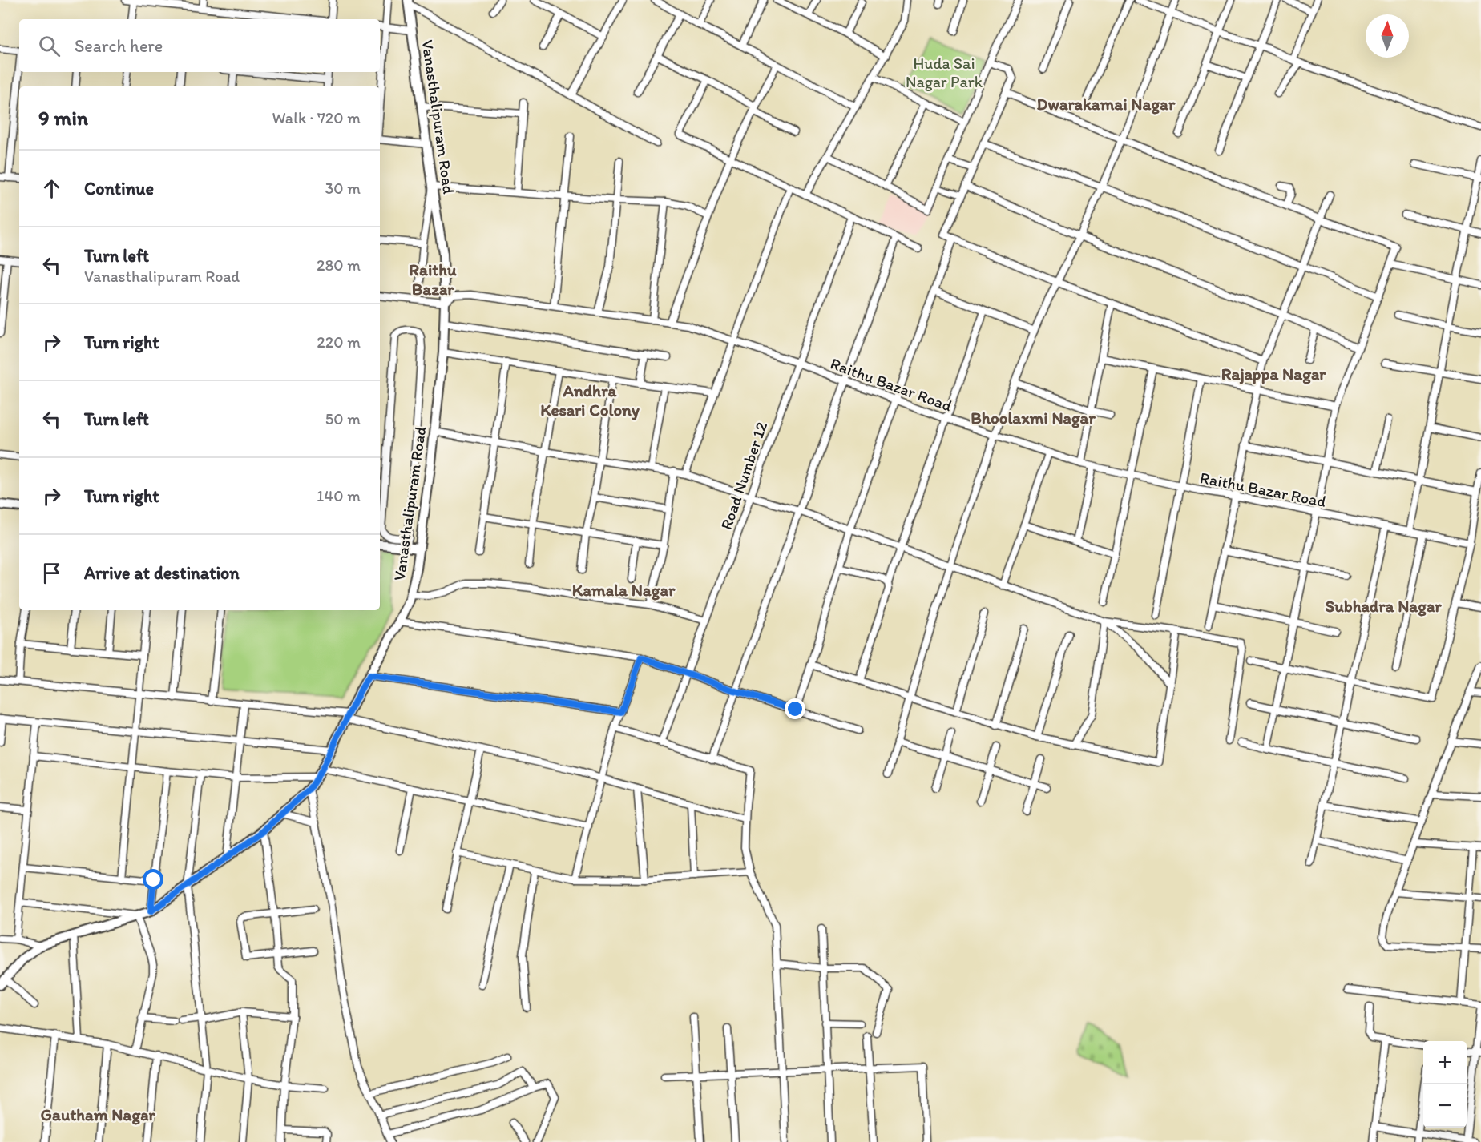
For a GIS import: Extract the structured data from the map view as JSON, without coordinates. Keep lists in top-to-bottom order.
{
  "streets": {
    "street": ["Vanasthalipuram Road", "Raithu Bazar Road", "Road Number 12"]
  },
  "crossings": [
    ["Vanasthalipuram Road", "Raithu Bazar Road"],
    ["Raithu Bazar Road", "Road Number 12"]
  ],
  "districts": [
    "Dwarakamai Nagar",
    "Raithu Bazar",
    "Rajappa Nagar",
    "Andhra Kesari Colony",
    "Bhoolaxmi Nagar",
    "Kamala Nagar",
    "Subhadra Nagar",
    "Gautham Nagar"
  ],
  "parks": ["Huda Sai Nagar Park"],
  "north": "top",
  "page": {
    "search": "Search here",
    "heading": ["9 min", "Walk · 720 m"],
    "list": [
      ["Continue", "30 m"],
      ["Turn left", "Vanasthalipuram Road", "280 m"],
      ["Turn right", "220 m"],
      ["Turn left", "50 m"],
      ["Turn right", "140 m"],
      "Arrive at destination"
    ],
    "map_buttons": ["+", "−"]
  }
}
